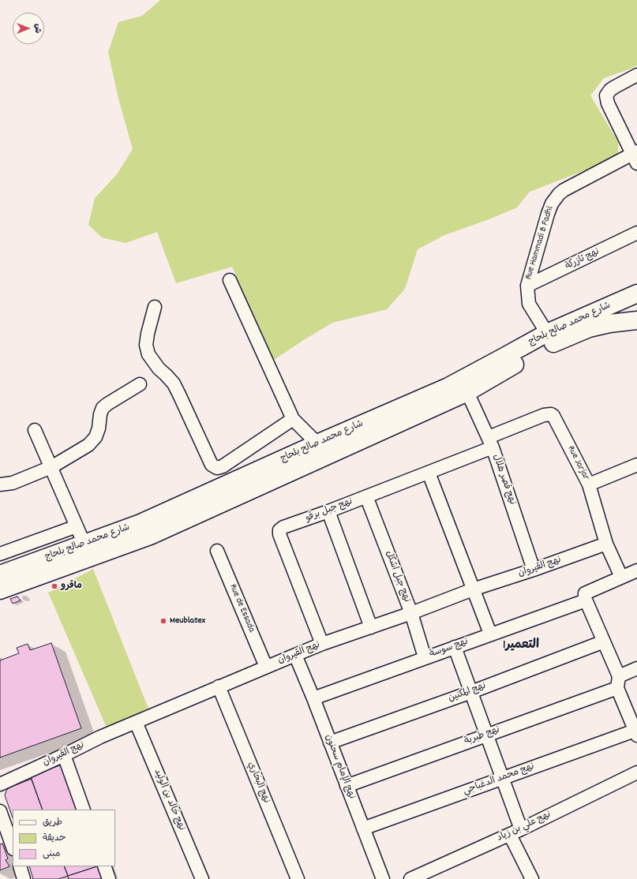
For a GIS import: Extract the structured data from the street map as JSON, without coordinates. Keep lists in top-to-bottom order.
{
  "streets": {
    "main road": ["شارع محمد صالح بلحاج"],
    "street": [
      "Rue Hammadi B Fadhl",
      "نهج تازركة",
      "Rue Jarjar",
      "نهج قصر هلال",
      "نهج جبل برقو",
      "نهج القيروان",
      "نهج جبل اشكل",
      "Rue de Essada",
      "نهج سوسة",
      "نهج المكنين",
      "نهج طبربة",
      "نهج الإمام سحنون",
      "نهج محمد الدغباجي",
      "نهج البخاري",
      "نهج خالد بن الوليد",
      "نهج علي بن زياد"
    ]
  },
  "crossings": [
    ["Rue Hammadi B Fadhl", "نهج تازركة"],
    ["Rue Hammadi B Fadhl", "شارع محمد صالح بلحاج"],
    ["شارع محمد صالح بلحاج", "نهج قصر هلال"],
    ["Rue Jarjar", "نهج قصر هلال"],
    ["Rue Jarjar", "نهج جبل برقو"],
    ["Rue Jarjar", "نهج القيروان"],
    ["Rue Jarjar", "نهج سوسة"],
    ["نهج قصر هلال", "نهج جبل برقو"],
    ["نهج قصر هلال", "نهج القيروان"],
    ["نهج جبل برقو", "نهج القيروان"],
    ["نهج جبل برقو", "نهج جبل اشكل"],
    ["نهج القيروان", "نهج جبل اشكل"],
    ["نهج القيروان", "Rue de Essada"],
    ["نهج القيروان", "نهج الإمام سحنون"],
    ["نهج القيروان", "نهج البخاري"],
    ["نهج القيروان", "نهج خالد بن الوليد"],
    ["نهج جبل اشكل", "نهج سوسة"],
    ["نهج سوسة", "نهج الإمام سحنون"],
    ["نهج المكنين", "نهج الإمام سحنون"],
    ["نهج طبربة", "نهج الإمام سحنون"],
    ["نهج الإمام سحنون", "نهج محمد الدغباجي"]
  ],
  "districts": ["التعمير1"],
  "places": ["ماقرو", "Meublatex"],
  "legend": ["طريق", "حديقة", "مبنى"],
  "north": "right"
}
